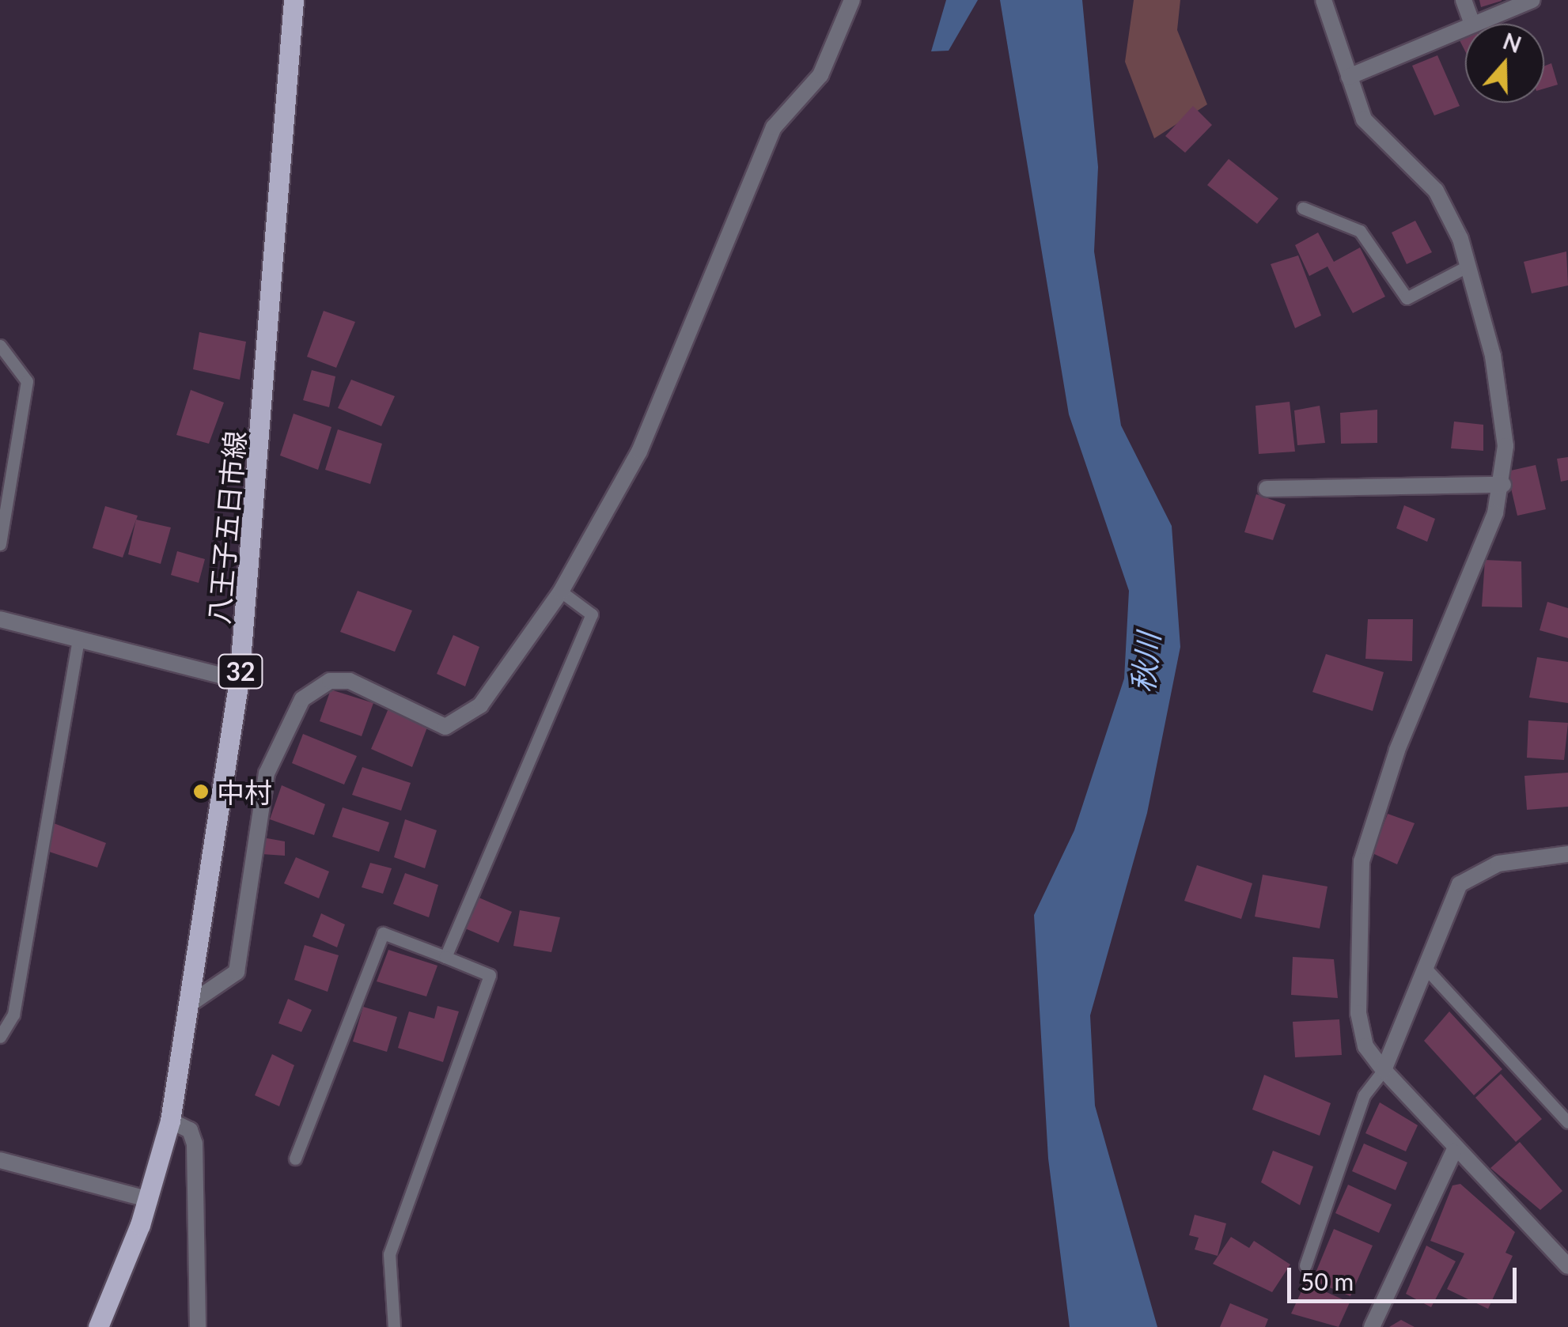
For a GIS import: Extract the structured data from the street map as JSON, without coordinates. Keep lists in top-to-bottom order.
{
  "streets": {
    "main road": ["八王子五日市線", "32"]
  },
  "water": ["秋川"],
  "places": ["中村"],
  "scale_bar": "50 m",
  "north": "top"
}
